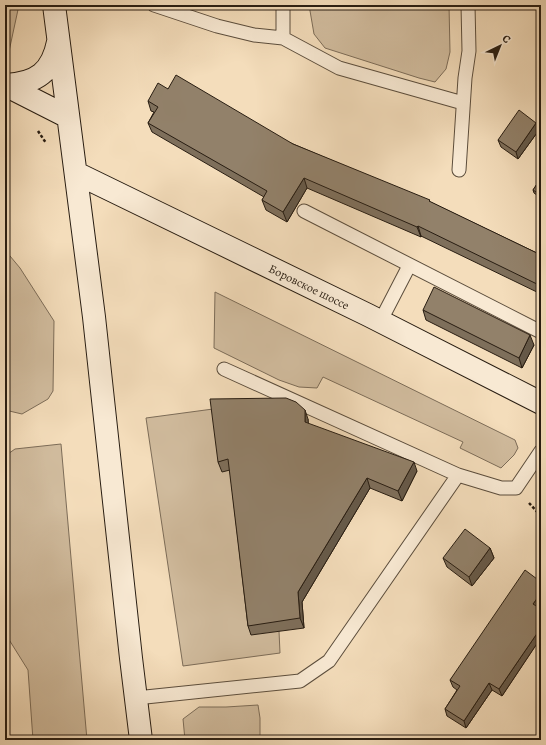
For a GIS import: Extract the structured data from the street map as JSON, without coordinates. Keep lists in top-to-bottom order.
{
  "streets": {
    "main road": ["Боровское шоссе"]
  },
  "north": "top right"
}
